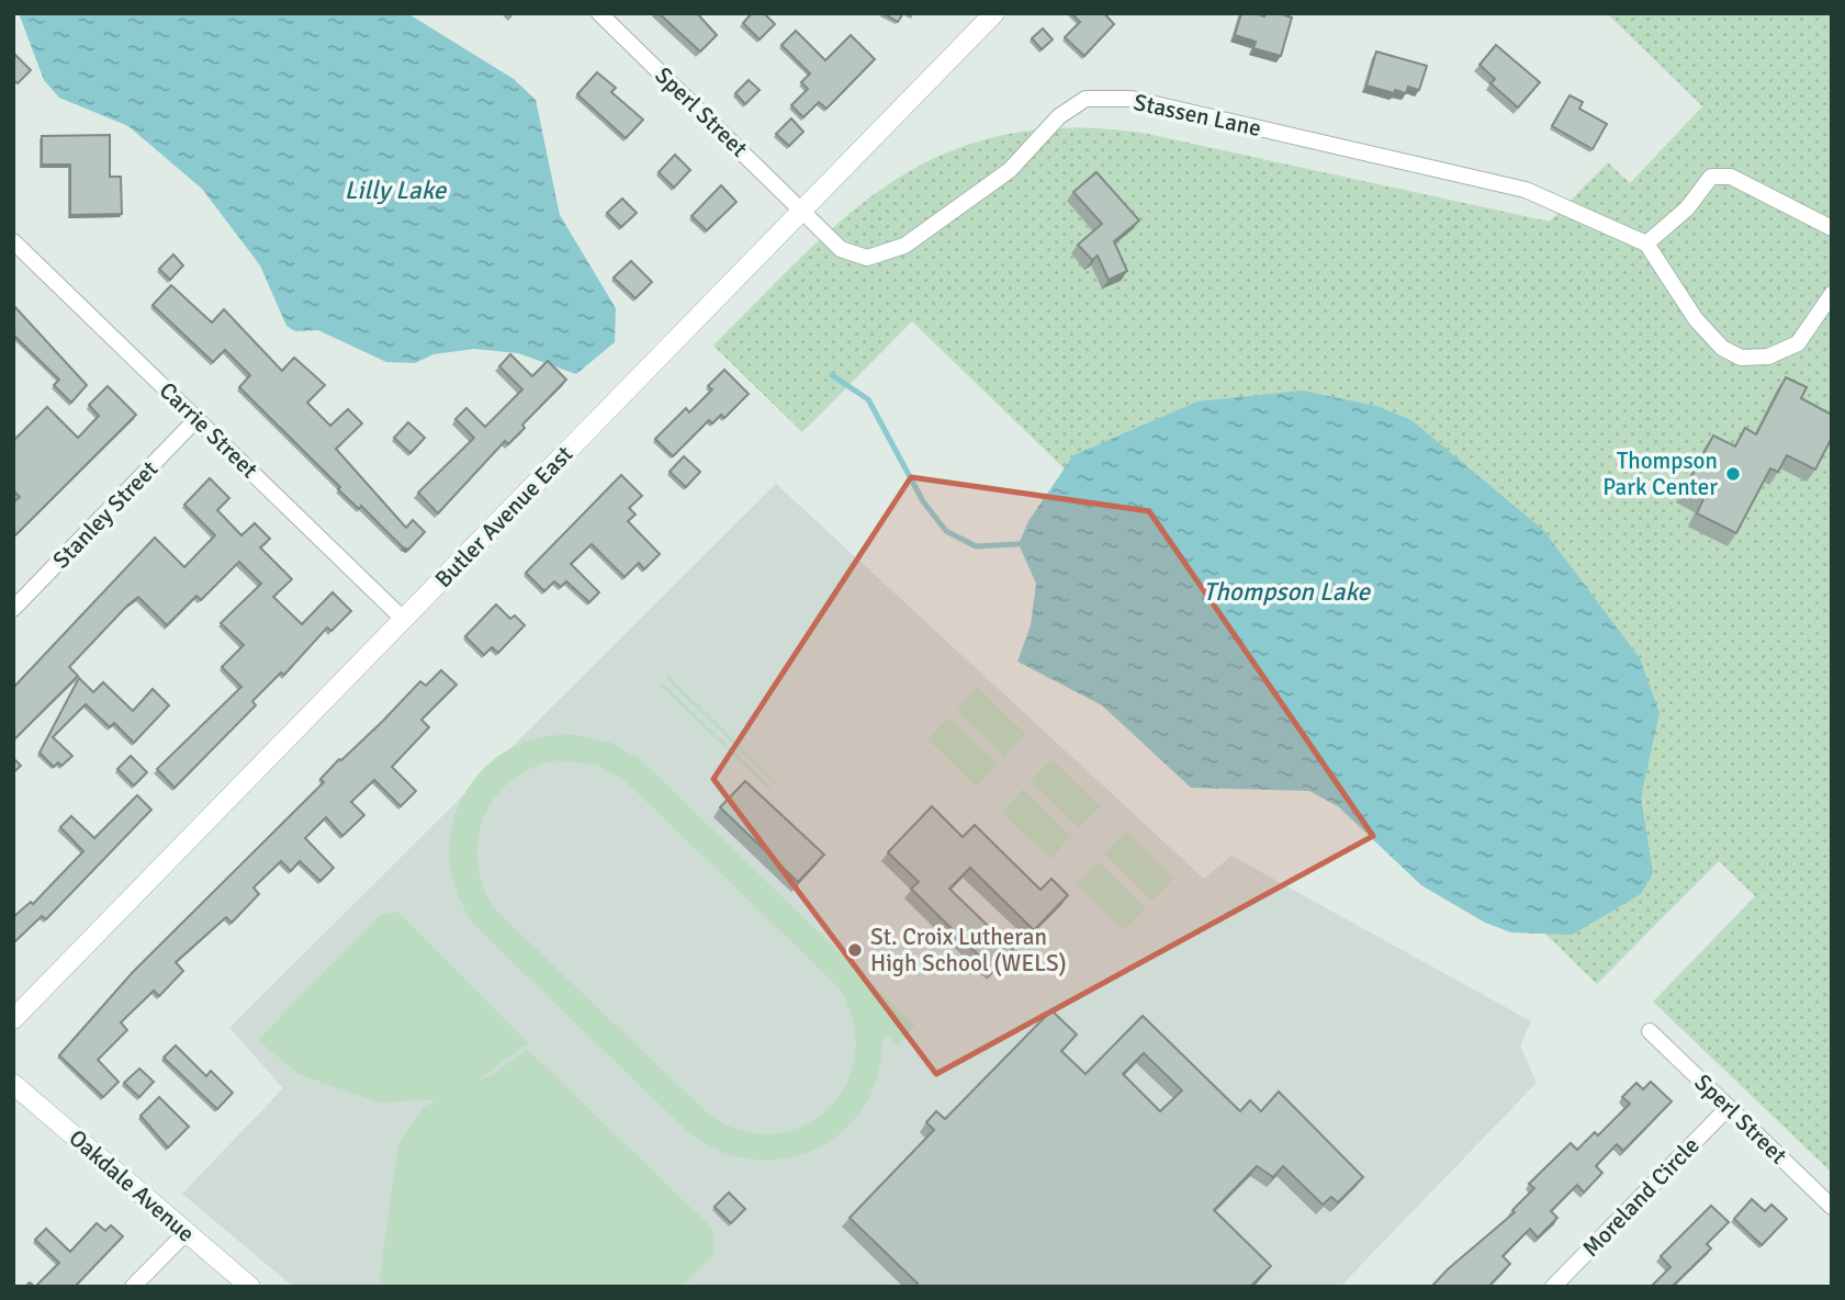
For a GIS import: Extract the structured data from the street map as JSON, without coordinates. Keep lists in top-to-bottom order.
{
  "streets": {
    "street": [
      "Sperl Street",
      "Stassen Lane",
      "Carrie Street",
      "Stanley Street",
      "Butler Avenue East",
      "Oakdale Avenue",
      "Moreland Circle"
    ]
  },
  "crossings": [
    ["Sperl Street", "Stassen Lane"],
    ["Sperl Street", "Butler Avenue East"],
    ["Sperl Street", "Moreland Circle"],
    ["Stassen Lane", "Butler Avenue East"],
    ["Carrie Street", "Stanley Street"],
    ["Carrie Street", "Butler Avenue East"]
  ],
  "water": ["Lilly Lake", "Thompson Lake"],
  "places": ["Thompson Park Center", "St. Croix Lutheran High School (WELS)"]
}
